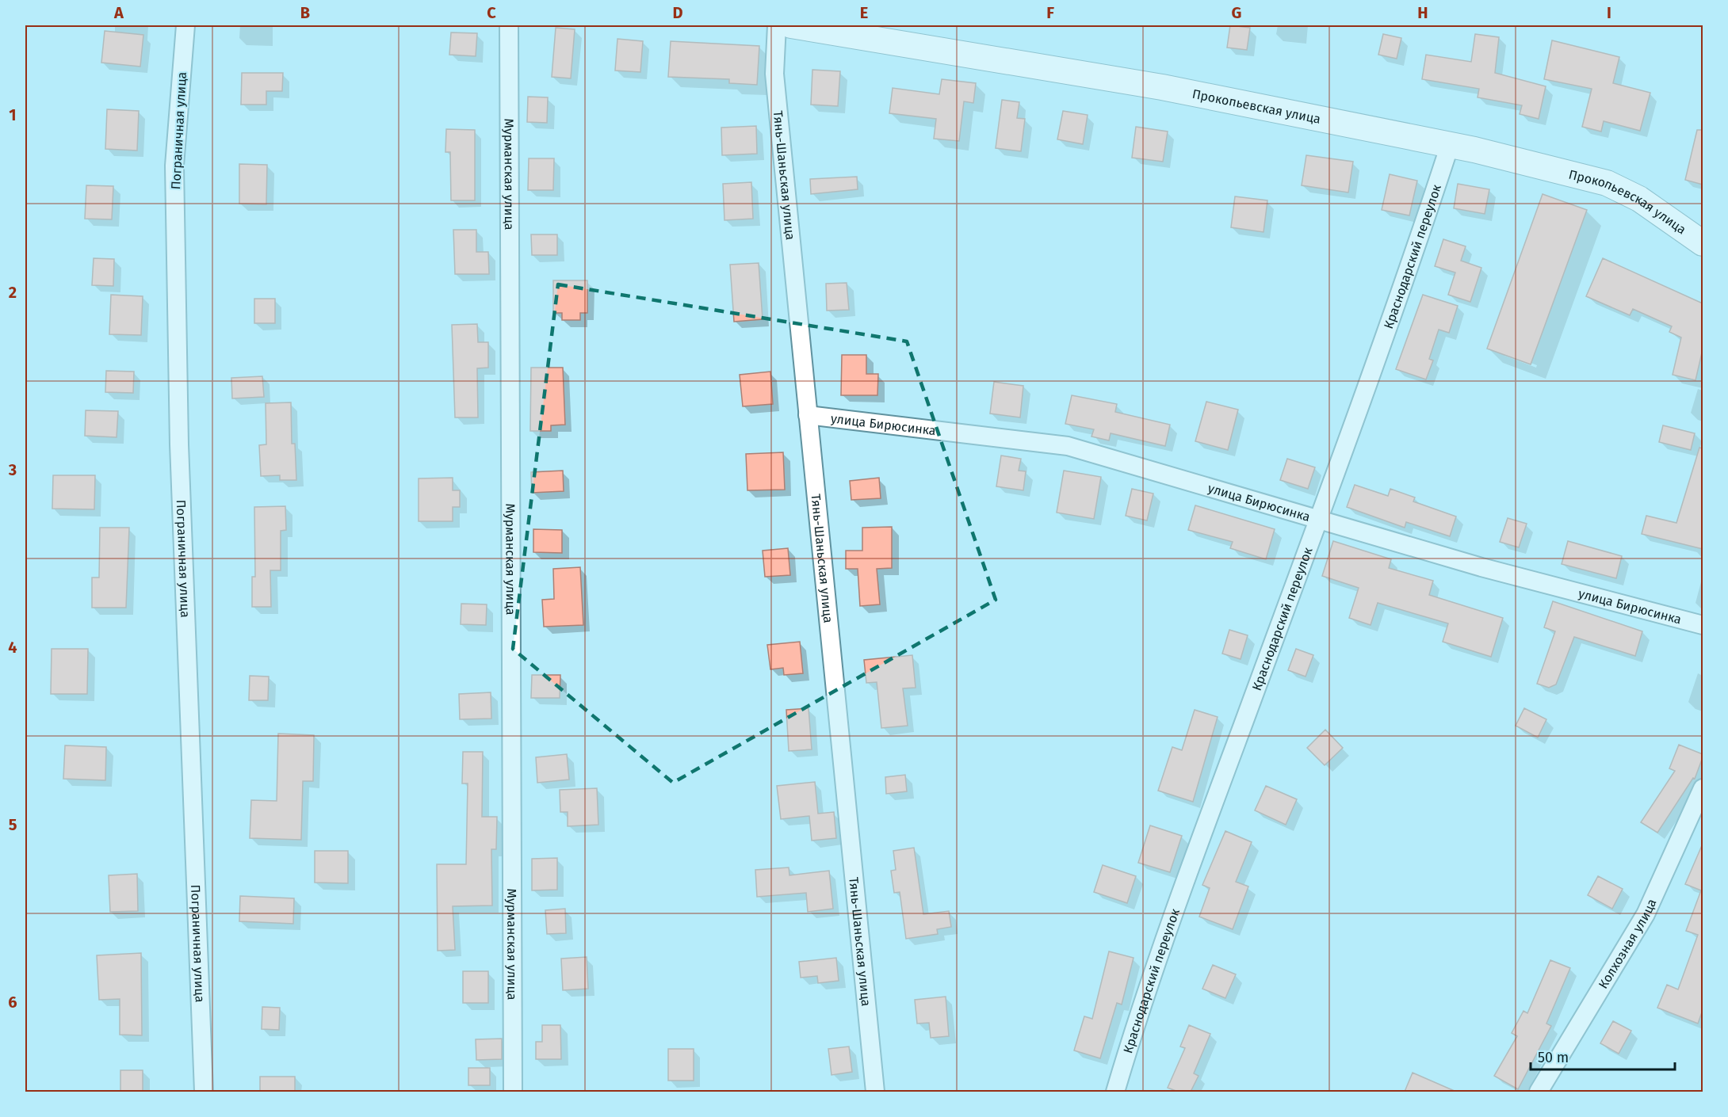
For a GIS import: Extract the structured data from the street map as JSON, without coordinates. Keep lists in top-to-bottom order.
{
  "streets": {
    "main road": ["Прокопьевская улица"],
    "street": [
      "Пограничная улица",
      "Мурманская улица",
      "Тянь-Шаньская улица",
      "Краснодарский переулок",
      "улица Бирюсинка",
      "Колхозная улица"
    ]
  },
  "crossings": [
    ["Прокопьевская улица", "Краснодарский переулок"],
    ["Тянь-Шаньская улица", "улица Бирюсинка"],
    ["Краснодарский переулок", "улица Бирюсинка"]
  ],
  "scale_bar": "50 m",
  "grid": {
    "columns": [
      "A",
      "B",
      "C",
      "D",
      "E",
      "F",
      "G",
      "H",
      "I"
    ],
    "rows": [
      "1",
      "2",
      "3",
      "4",
      "5",
      "6"
    ]
  }
}
